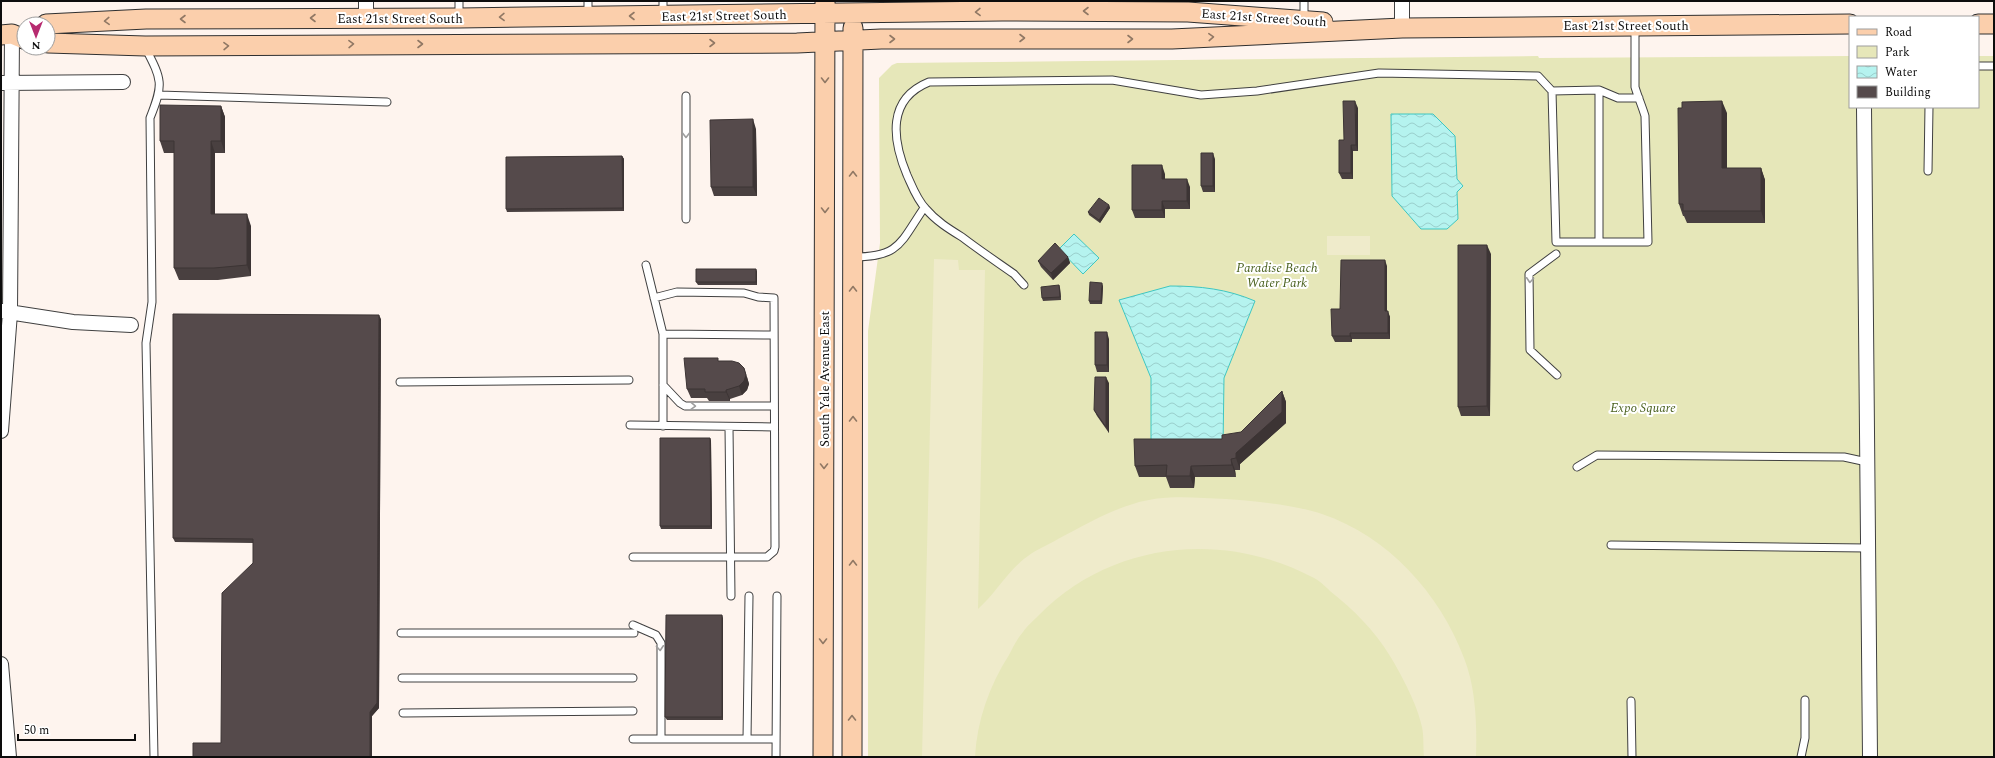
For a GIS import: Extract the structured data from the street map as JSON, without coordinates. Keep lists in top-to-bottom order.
{
  "streets": {
    "main road": ["East 21st Street South", "South Yale Avenue East"]
  },
  "crossings": [
    ["East 21st Street South", "South Yale Avenue East"]
  ],
  "parks": ["Paradise Beach Water Park", "Expo Square"],
  "legend": [
    "Road",
    "Park",
    "Water",
    "Building"
  ],
  "scale_bar": "50 m",
  "north": "bottom"
}
